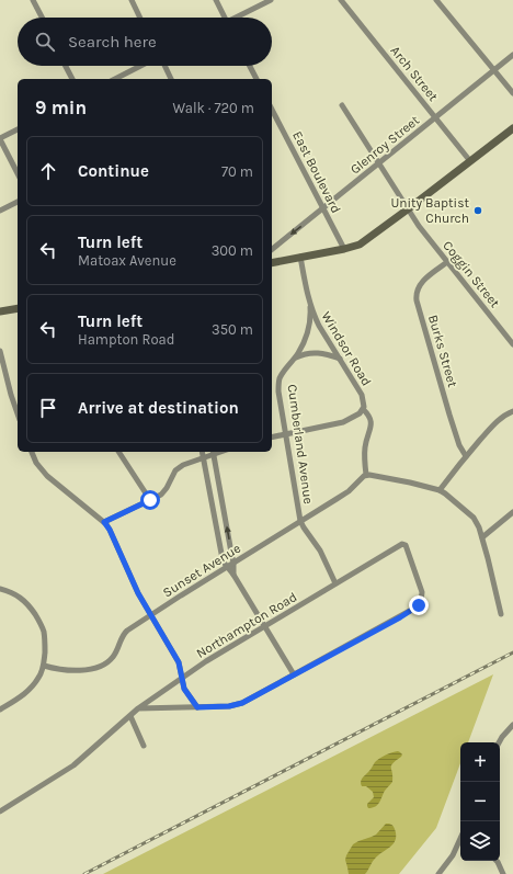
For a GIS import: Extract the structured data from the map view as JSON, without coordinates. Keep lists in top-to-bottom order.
{
  "streets": {
    "street": [
      "Arch Street",
      "Glenroy Street",
      "East Boulevard",
      "Coggin Street",
      "Windsor Road",
      "Burks Street",
      "Cumberland Avenue",
      "Sunset Avenue",
      "Northampton Road"
    ]
  },
  "crossings": [
    ["Arch Street", "Glenroy Street"],
    ["Glenroy Street", "East Boulevard"],
    ["Glenroy Street", "Coggin Street"],
    ["Coggin Street", "Burks Street"],
    ["Windsor Road", "Cumberland Avenue"],
    ["Cumberland Avenue", "Sunset Avenue"],
    ["Cumberland Avenue", "Northampton Road"]
  ],
  "places": ["Unity Baptist Church"],
  "page": {
    "search": "Search here",
    "heading": ["9 min", "Walk · 720 m"],
    "list": [
      ["Continue", "70 m"],
      ["Turn left", "Matoax Avenue", "300 m"],
      ["Turn left", "Hampton Road", "350 m"],
      "Arrive at destination"
    ],
    "map_buttons": ["+", "−"]
  }
}
